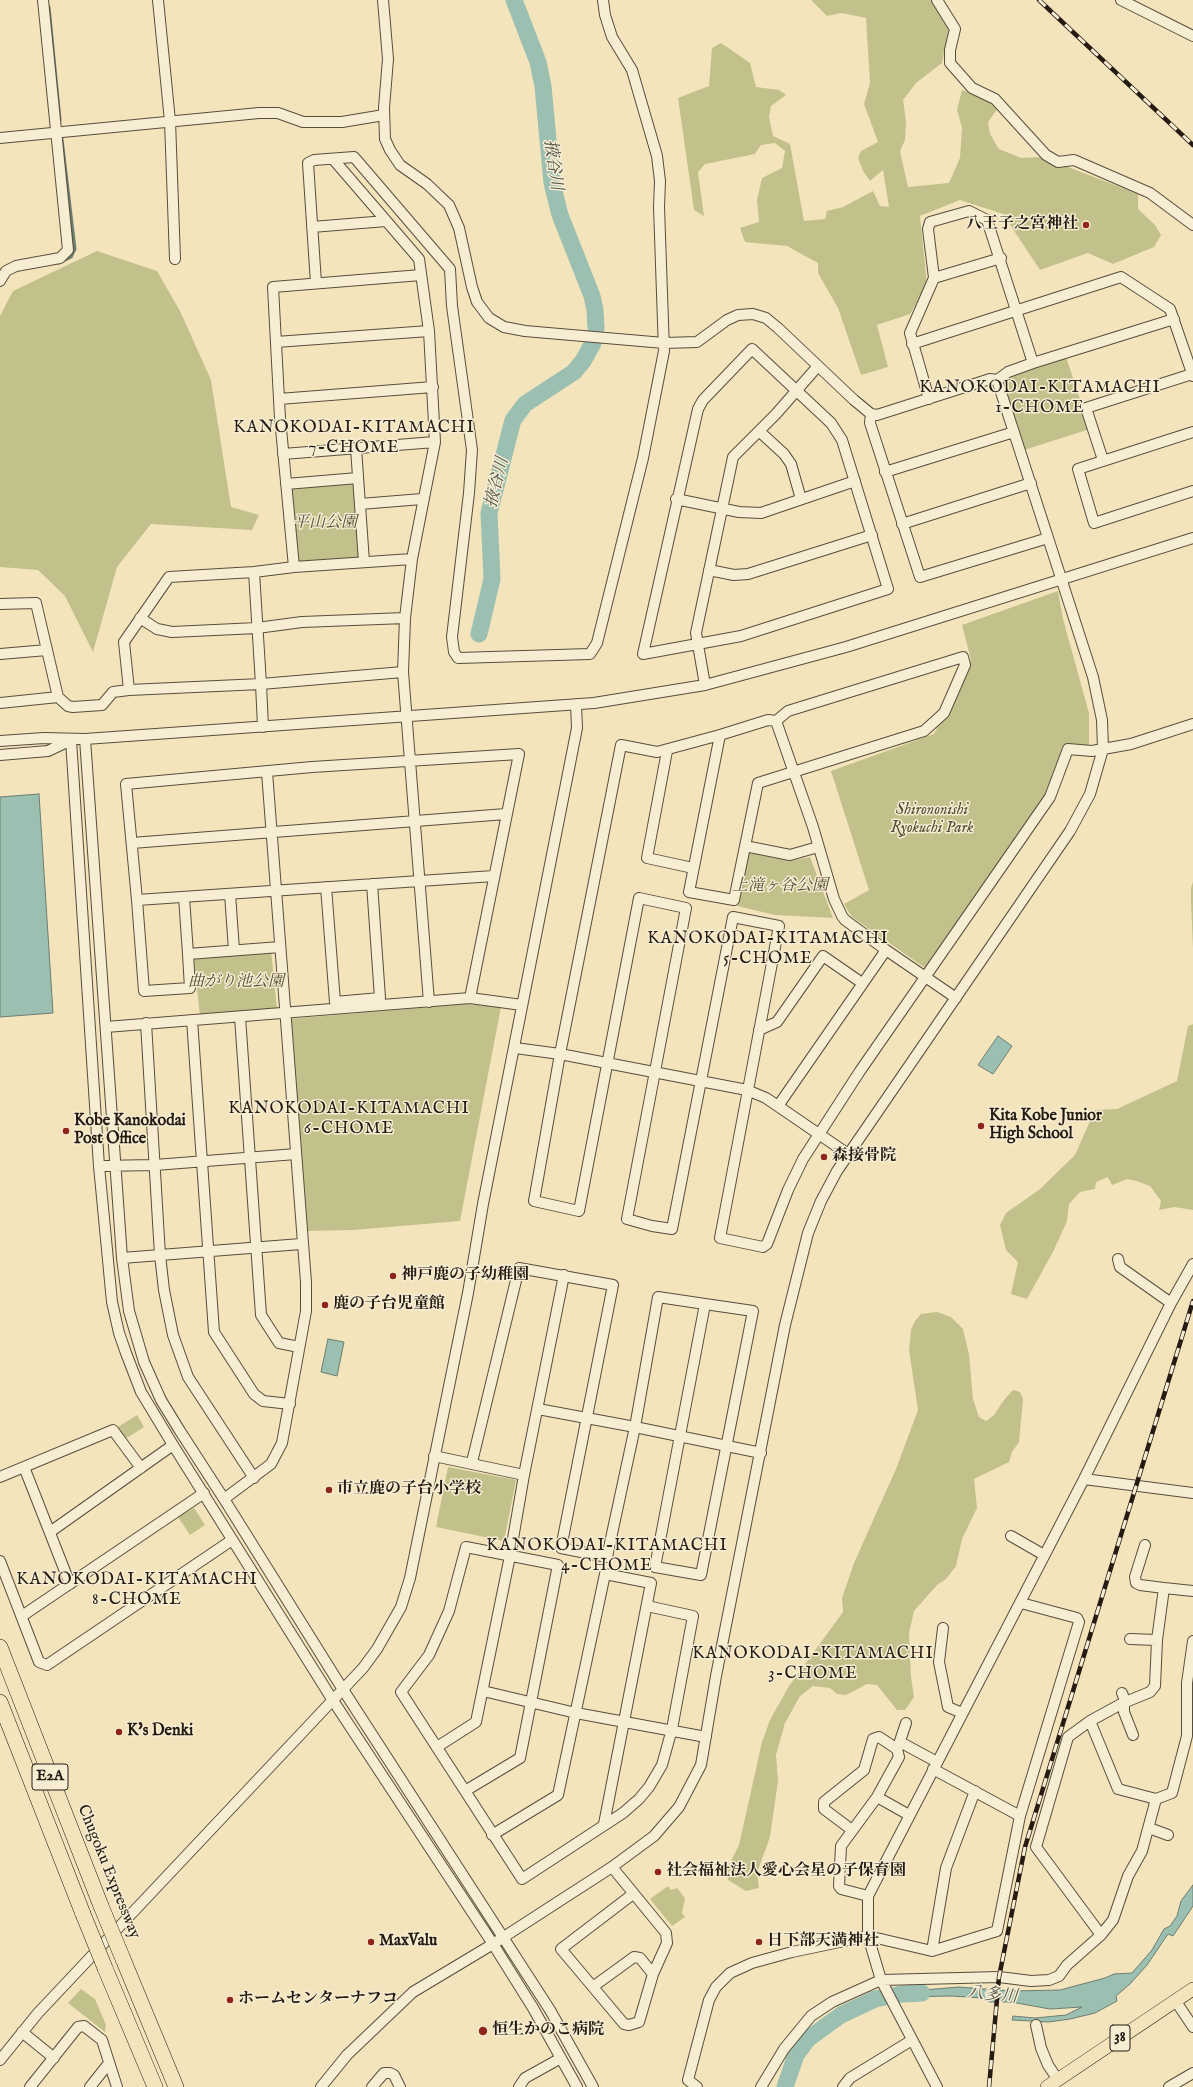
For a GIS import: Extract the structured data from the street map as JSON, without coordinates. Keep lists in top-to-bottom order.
{
  "streets": {
    "highway": ["E2A", "Chugoku Expressway"],
    "main road": ["38"]
  },
  "districts": [
    "KANOKODAI-KITAMACHI 1-CHOME",
    "KANOKODAI-KITAMACHI 7-CHOME",
    "KANOKODAI-KITAMACHI 5-CHOME",
    "KANOKODAI-KITAMACHI 6-CHOME",
    "KANOKODAI-KITAMACHI 4-CHOME",
    "KANOKODAI-KITAMACHI 8-CHOME",
    "KANOKODAI-KITAMACHI 3-CHOME"
  ],
  "water": ["掖谷川", "八多川"],
  "parks": [
    "平山公園",
    "Shirononishi Ryokuchi Park",
    "上滝ヶ谷公園",
    "曲がり池公園"
  ],
  "places": [
    "八王子之宮神社",
    "Kita Kobe Junior High School",
    "Kobe Kanokodai Post Office",
    "森接骨院",
    "神戸鹿の子幼稚園",
    "鹿の子台児童館",
    "市立鹿の子台小学校",
    "K's Denki",
    "社会福祉法人愛心会星の子保育園",
    "MaxValu",
    "日下部天満神社",
    "ホームセンターナフコ",
    "恒生かのこ病院"
  ]
}
